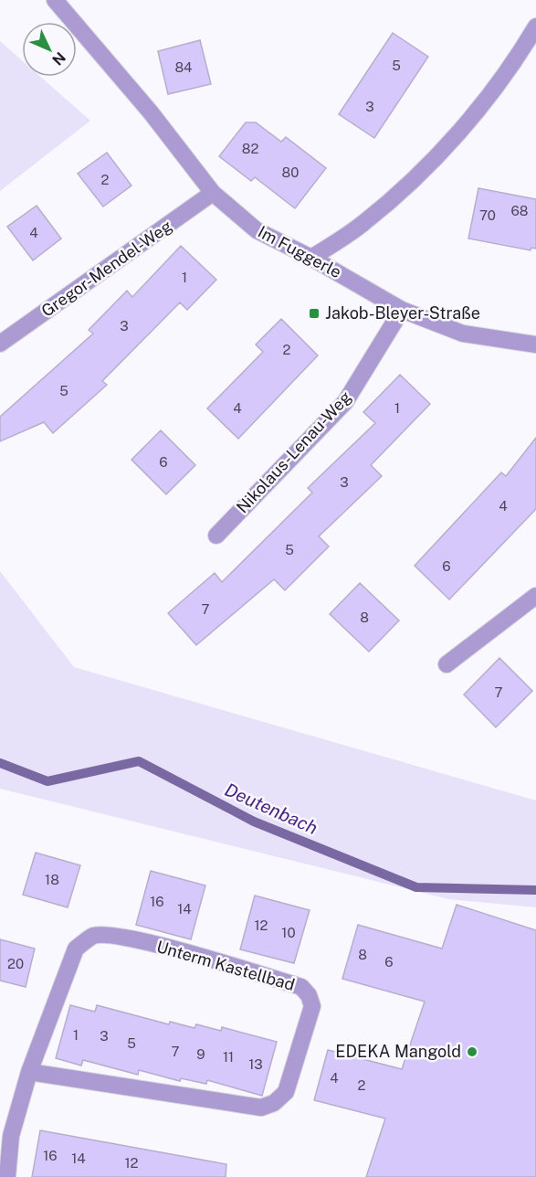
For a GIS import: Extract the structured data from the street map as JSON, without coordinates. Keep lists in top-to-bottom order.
{
  "streets": {
    "street": [
      "Im Fuggerle",
      "Gregor-Mendel-Weg",
      "Nikolaus-Lenau-Weg",
      "Unterm Kastellbad"
    ]
  },
  "crossings": [
    ["Im Fuggerle", "Gregor-Mendel-Weg"],
    ["Im Fuggerle", "Nikolaus-Lenau-Weg"]
  ],
  "water": ["Deutenbach"],
  "places": {
    "transit": ["Jakob-Bleyer-Straße"],
    "other": ["EDEKA Mangold"]
  },
  "house_numbers": [
    "5",
    "84",
    "3",
    "82",
    "80",
    "2",
    "68",
    "70",
    "4",
    "1",
    "3",
    "2",
    "5",
    "4",
    "1",
    "6",
    "3",
    "4",
    "5",
    "6",
    "7",
    "8",
    "7",
    "18",
    "16",
    "14",
    "12",
    "10",
    "8",
    "6",
    "20",
    "1",
    "3",
    "5",
    "7",
    "9",
    "11",
    "13",
    "4",
    "2",
    "16",
    "14",
    "12"
  ],
  "north": "bottom right"
}
